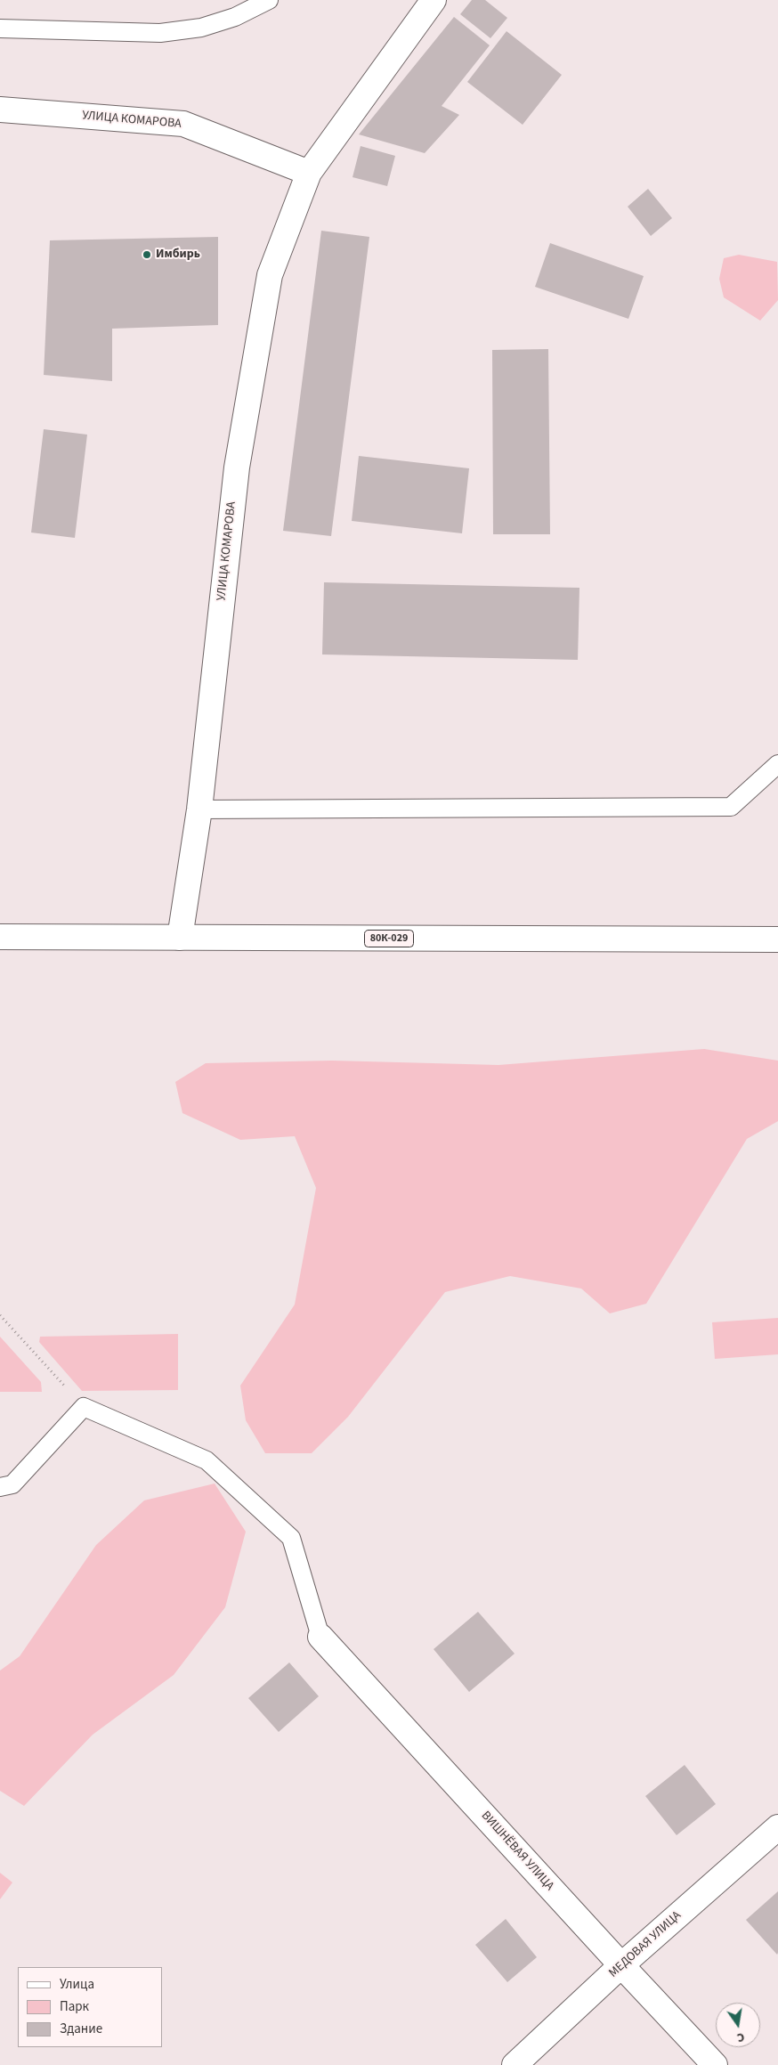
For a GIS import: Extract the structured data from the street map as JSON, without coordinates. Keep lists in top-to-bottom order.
{
  "streets": {
    "street": [
      "УЛИЦА КОМАРОВА",
      "80К-029",
      "ВИШНЁВАЯ УЛИЦА",
      "МЕДОВАЯ УЛИЦА"
    ]
  },
  "crossings": [
    ["УЛИЦА КОМАРОВА", "80К-029"],
    ["ВИШНЁВАЯ УЛИЦА", "МЕДОВАЯ УЛИЦА"]
  ],
  "places": ["Имбирь"],
  "legend": ["Улица", "Парк", "Здание"],
  "north": "bottom"
}
